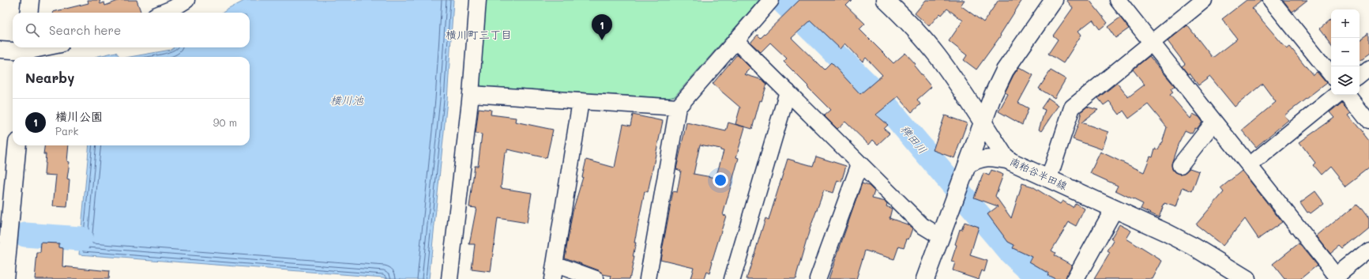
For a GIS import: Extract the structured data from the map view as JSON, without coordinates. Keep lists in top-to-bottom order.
{
  "streets": {
    "street": ["南粕谷半田線"]
  },
  "districts": ["横川町三丁目"],
  "water": ["横川池", "稗田川"],
  "page": {
    "map_buttons": ["+", "−"],
    "search": "Search here",
    "pins": "1",
    "heading": "Nearby",
    "list": [
      {
        "mark": "1",
        "name": "横川公園",
        "note": "Park",
        "value": "90 m"
      }
    ]
  }
}
